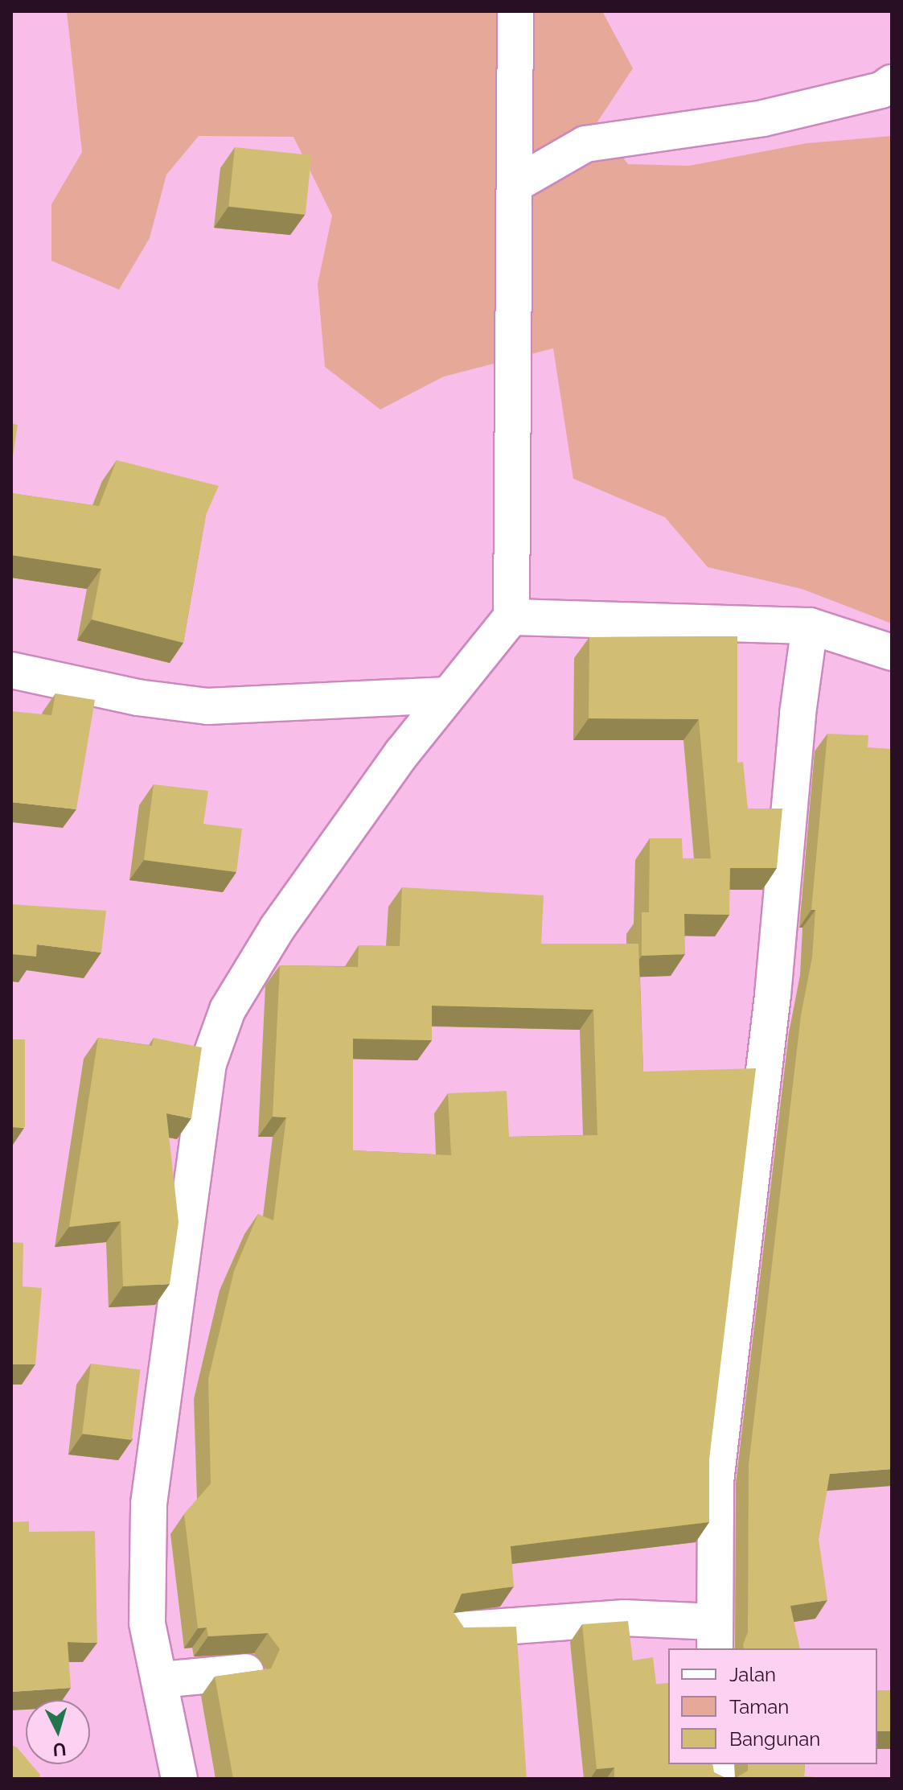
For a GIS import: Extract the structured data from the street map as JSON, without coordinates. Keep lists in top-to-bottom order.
{
  "legend": ["Jalan", "Taman", "Bangunan"],
  "north": "bottom"
}
